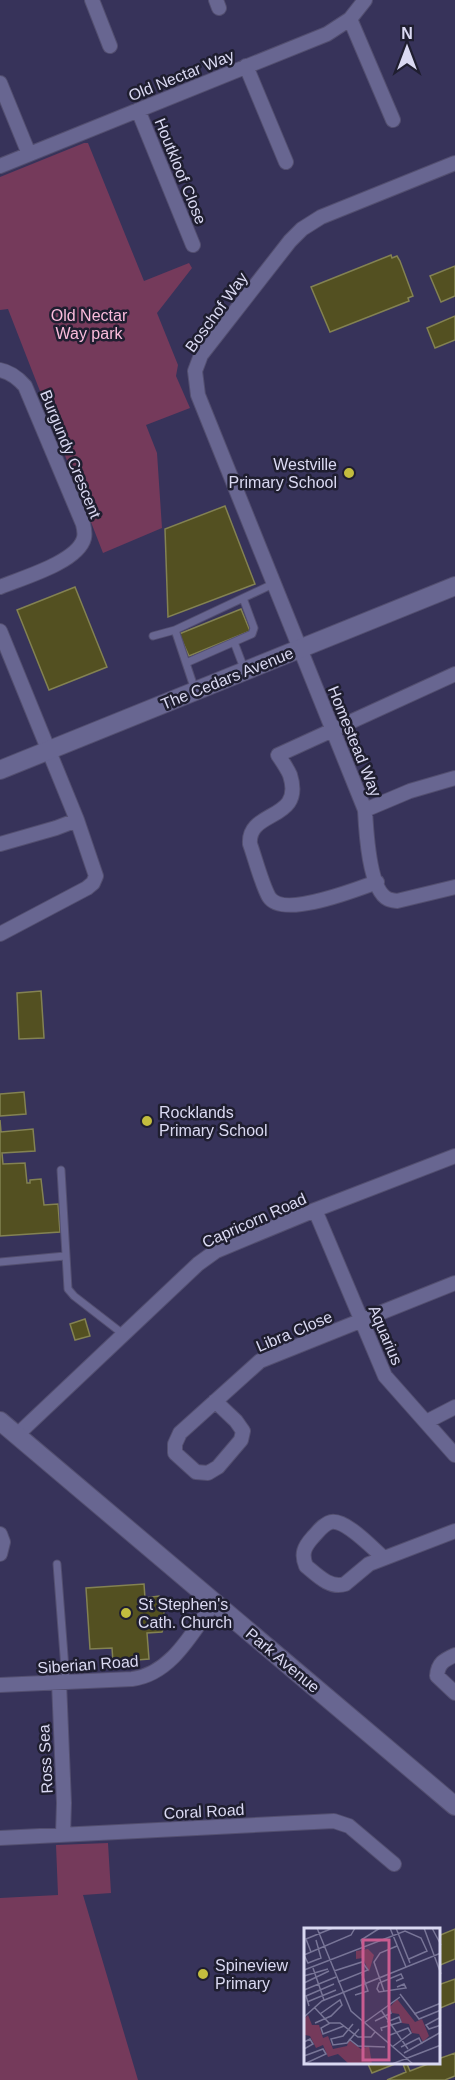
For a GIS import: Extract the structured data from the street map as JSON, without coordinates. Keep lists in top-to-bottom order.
{
  "streets": {
    "street": [
      "Old Nectar Way",
      "Houtkloof Close",
      "Boschof Way",
      "Burgundy Crescent",
      "The Cedars Avenue",
      "Homestead Way",
      "Capricorn Road",
      "Libra Close",
      "Aquarius",
      "Park Avenue",
      "Siberian Road",
      "Ross Sea",
      "Coral Road"
    ]
  },
  "crossings": [
    ["Old Nectar Way", "Houtkloof Close"],
    ["Boschof Way", "The Cedars Avenue"],
    ["Boschof Way", "Homestead Way"],
    ["The Cedars Avenue", "Homestead Way"],
    ["Capricorn Road", "Aquarius"],
    ["Capricorn Road", "Park Avenue"],
    ["Libra Close", "Aquarius"],
    ["Park Avenue", "Siberian Road"],
    ["Siberian Road", "Ross Sea"],
    ["Ross Sea", "Coral Road"]
  ],
  "parks": ["Old Nectar Way park"],
  "places": [
    "Westville Primary School",
    "Rocklands Primary School",
    "St Stephen's Cath. Church",
    "Spineview Primary"
  ],
  "north": "top"
}
